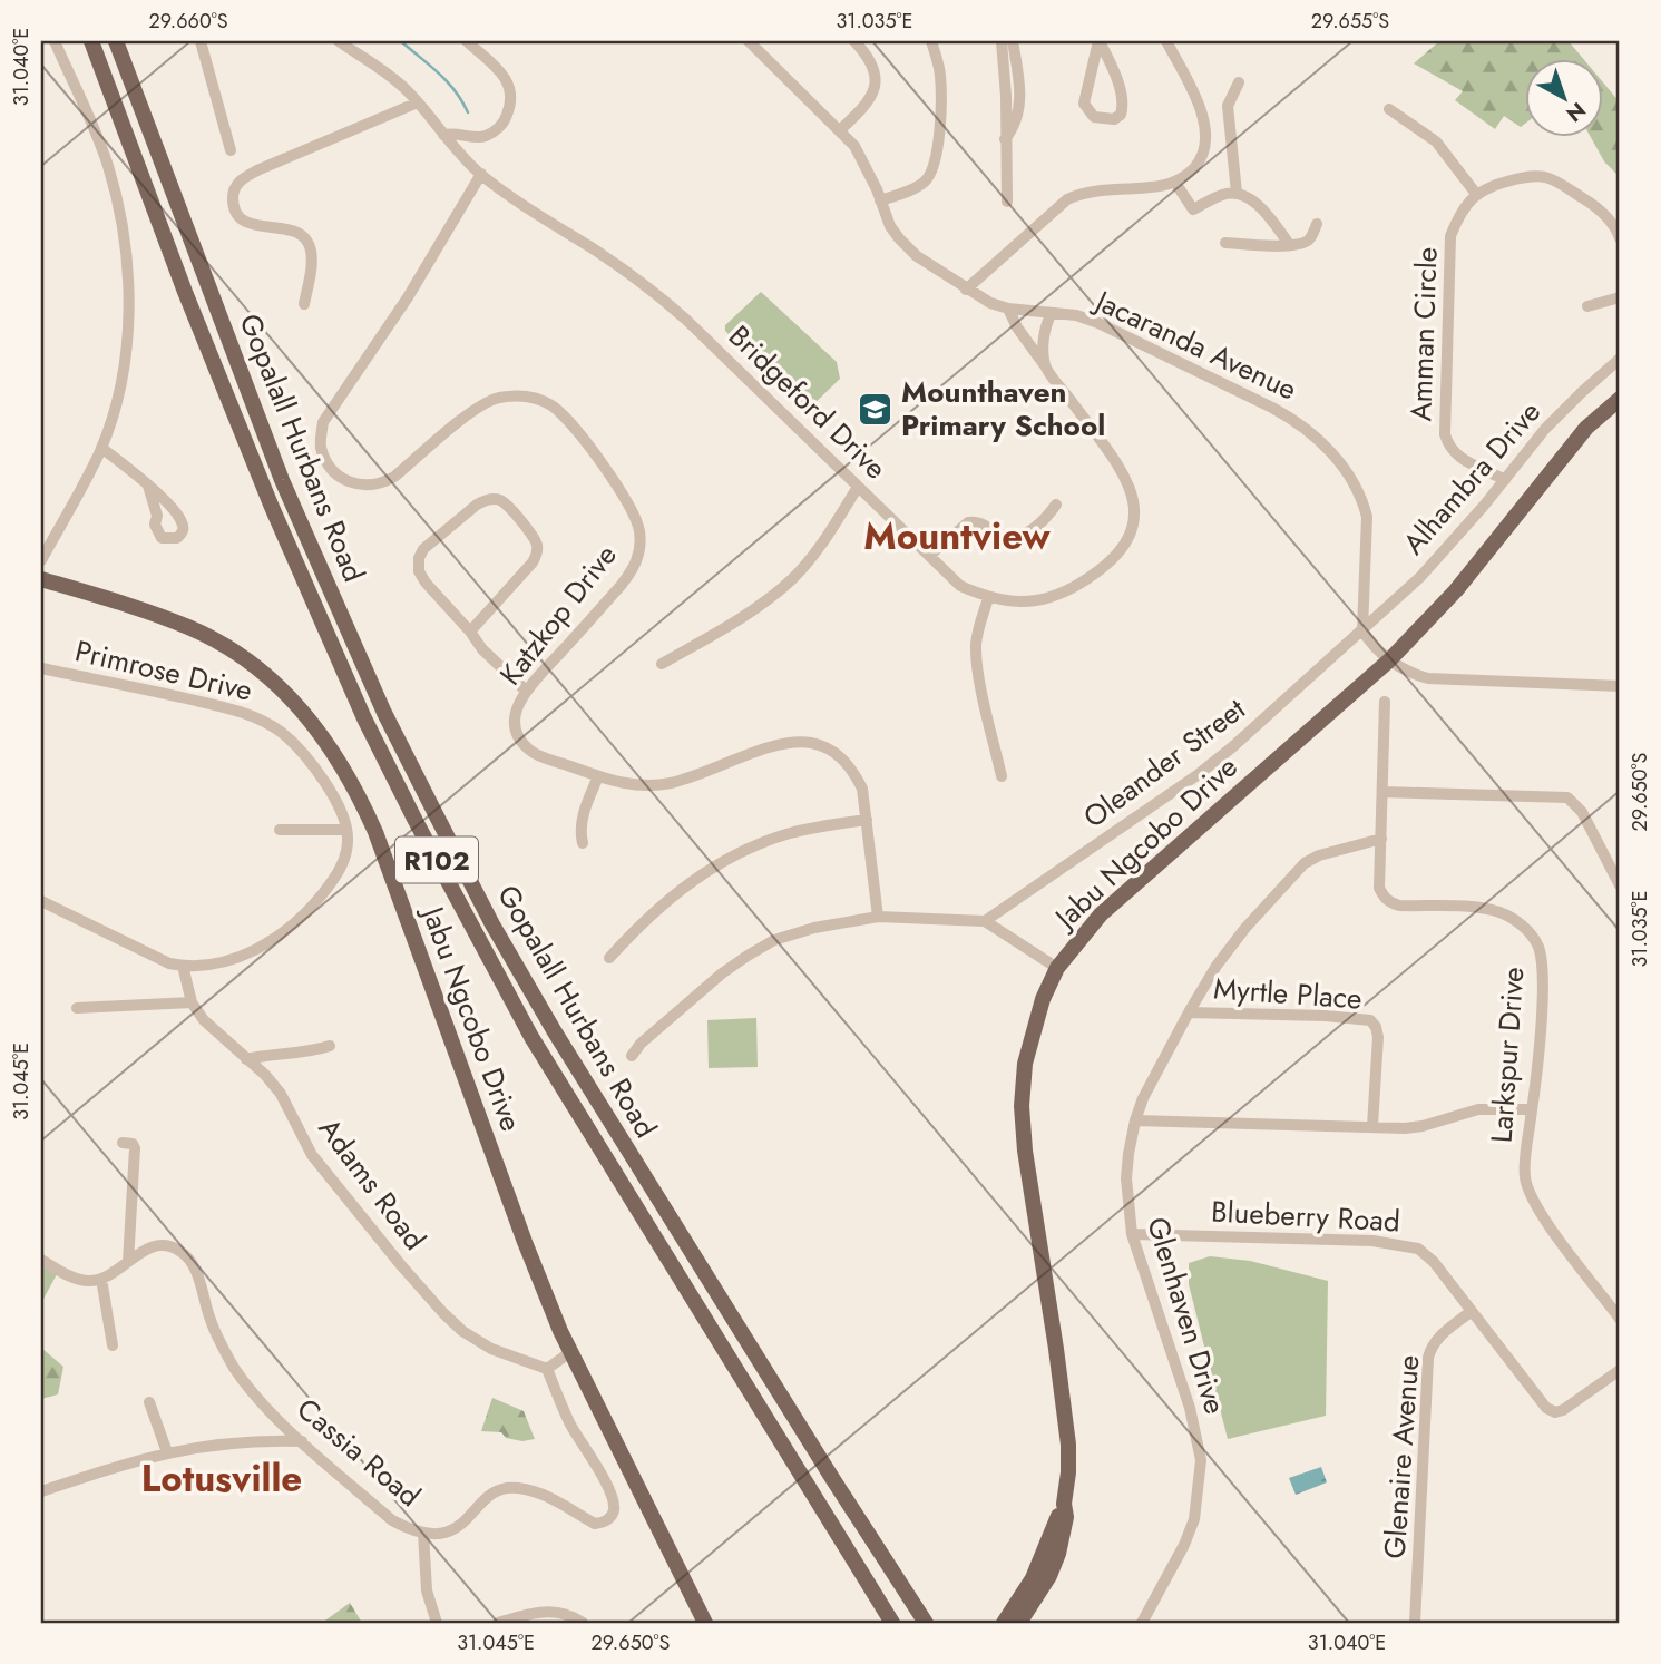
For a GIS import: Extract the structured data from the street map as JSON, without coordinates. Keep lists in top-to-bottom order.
{
  "streets": {
    "main road": ["Gopalall Hurbans Road", "Jabu Ngcobo Drive", "R102"],
    "street": [
      "Amman Circle",
      "Jacaranda Avenue",
      "Bridgeford Drive",
      "Alhambra Drive",
      "Katzkop Drive",
      "Primrose Drive",
      "Oleander Street",
      "Myrtle Place",
      "Larkspur Drive",
      "Adams Road",
      "Blueberry Road",
      "Glenhaven Drive",
      "Cassia Road",
      "Glenaire Avenue"
    ]
  },
  "crossings": [
    ["Amman Circle", "Alhambra Drive"],
    ["Jacaranda Avenue", "Bridgeford Drive"],
    ["Jacaranda Avenue", "Alhambra Drive"],
    ["Jacaranda Avenue", "Oleander Street"],
    ["Bridgeford Drive", "Katzkop Drive"],
    ["Alhambra Drive", "Oleander Street"],
    ["Myrtle Place", "Glenhaven Drive"],
    ["Larkspur Drive", "Glenhaven Drive"],
    ["Adams Road", "Cassia Road"],
    ["Blueberry Road", "Glenhaven Drive"],
    ["Blueberry Road", "Glenaire Avenue"]
  ],
  "districts": ["Mountview", "Lotusville"],
  "places": {
    "school or university": ["Mounthaven Primary School"]
  },
  "north": "bottom right",
  "coordinates": [
    "29.660°S",
    "31.035°E",
    "29.655°S",
    "31.040°E",
    "29.650°S",
    "31.045°E"
  ]
}
